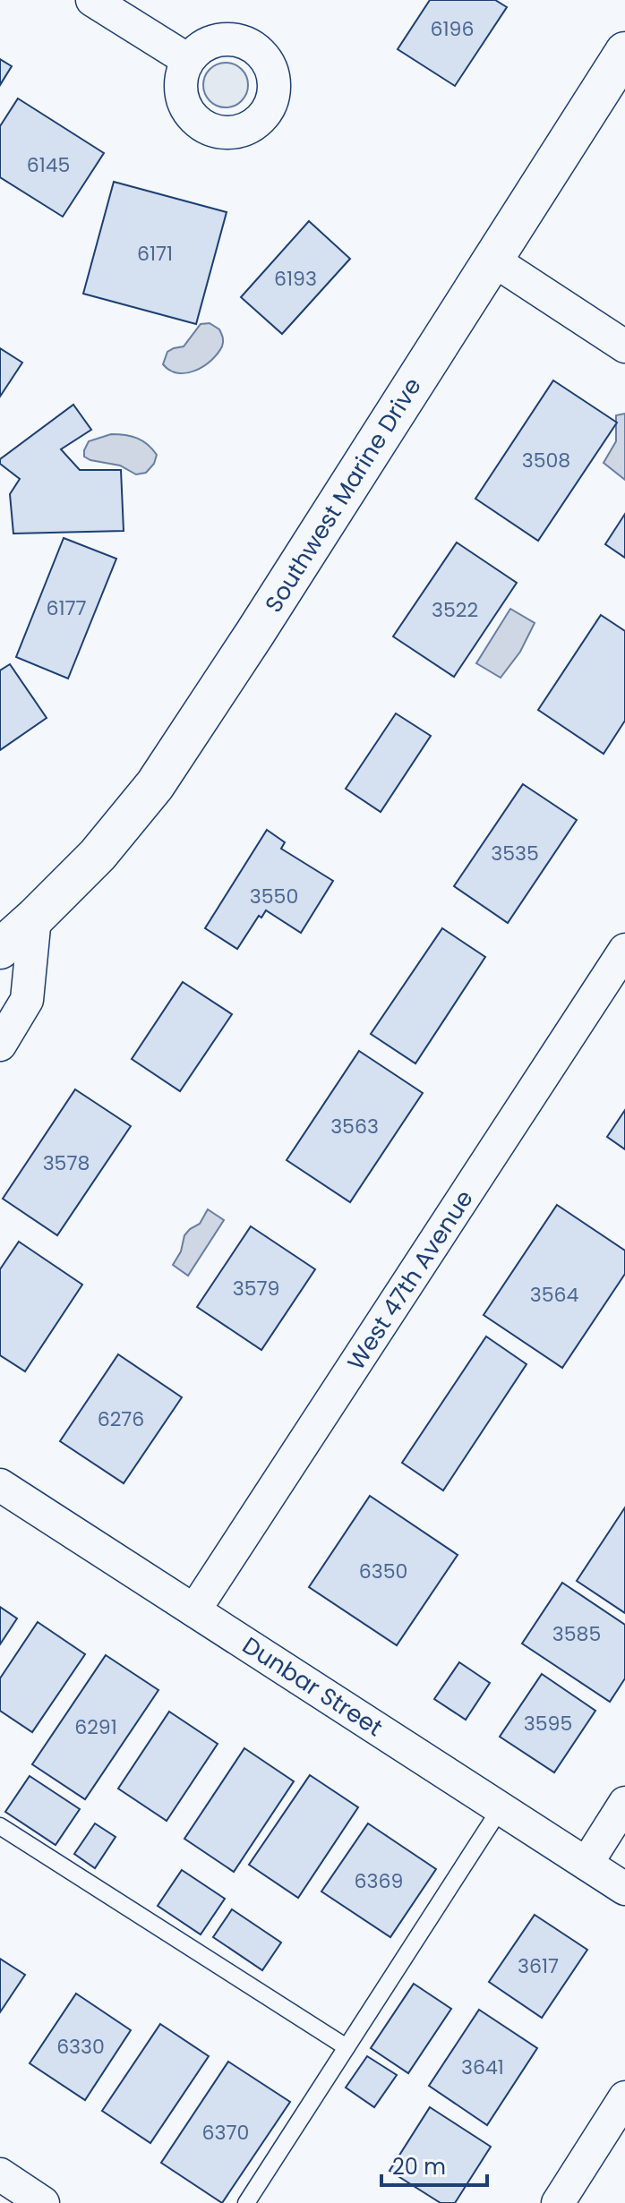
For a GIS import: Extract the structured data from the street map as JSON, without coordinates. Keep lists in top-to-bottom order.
{
  "streets": {
    "main road": ["Southwest Marine Drive"],
    "street": ["West 47th Avenue", "Dunbar Street"]
  },
  "crossings": [
    ["West 47th Avenue", "Dunbar Street"]
  ],
  "house_numbers": [
    "6196",
    "6145",
    "6171",
    "6193",
    "3508",
    "6177",
    "3522",
    "3535",
    "3550",
    "3563",
    "3578",
    "3579",
    "3564",
    "6276",
    "6350",
    "3585",
    "3595",
    "6291",
    "6369",
    "3617",
    "6330",
    "3641",
    "6370"
  ],
  "scale_bar": "20 m"
}
